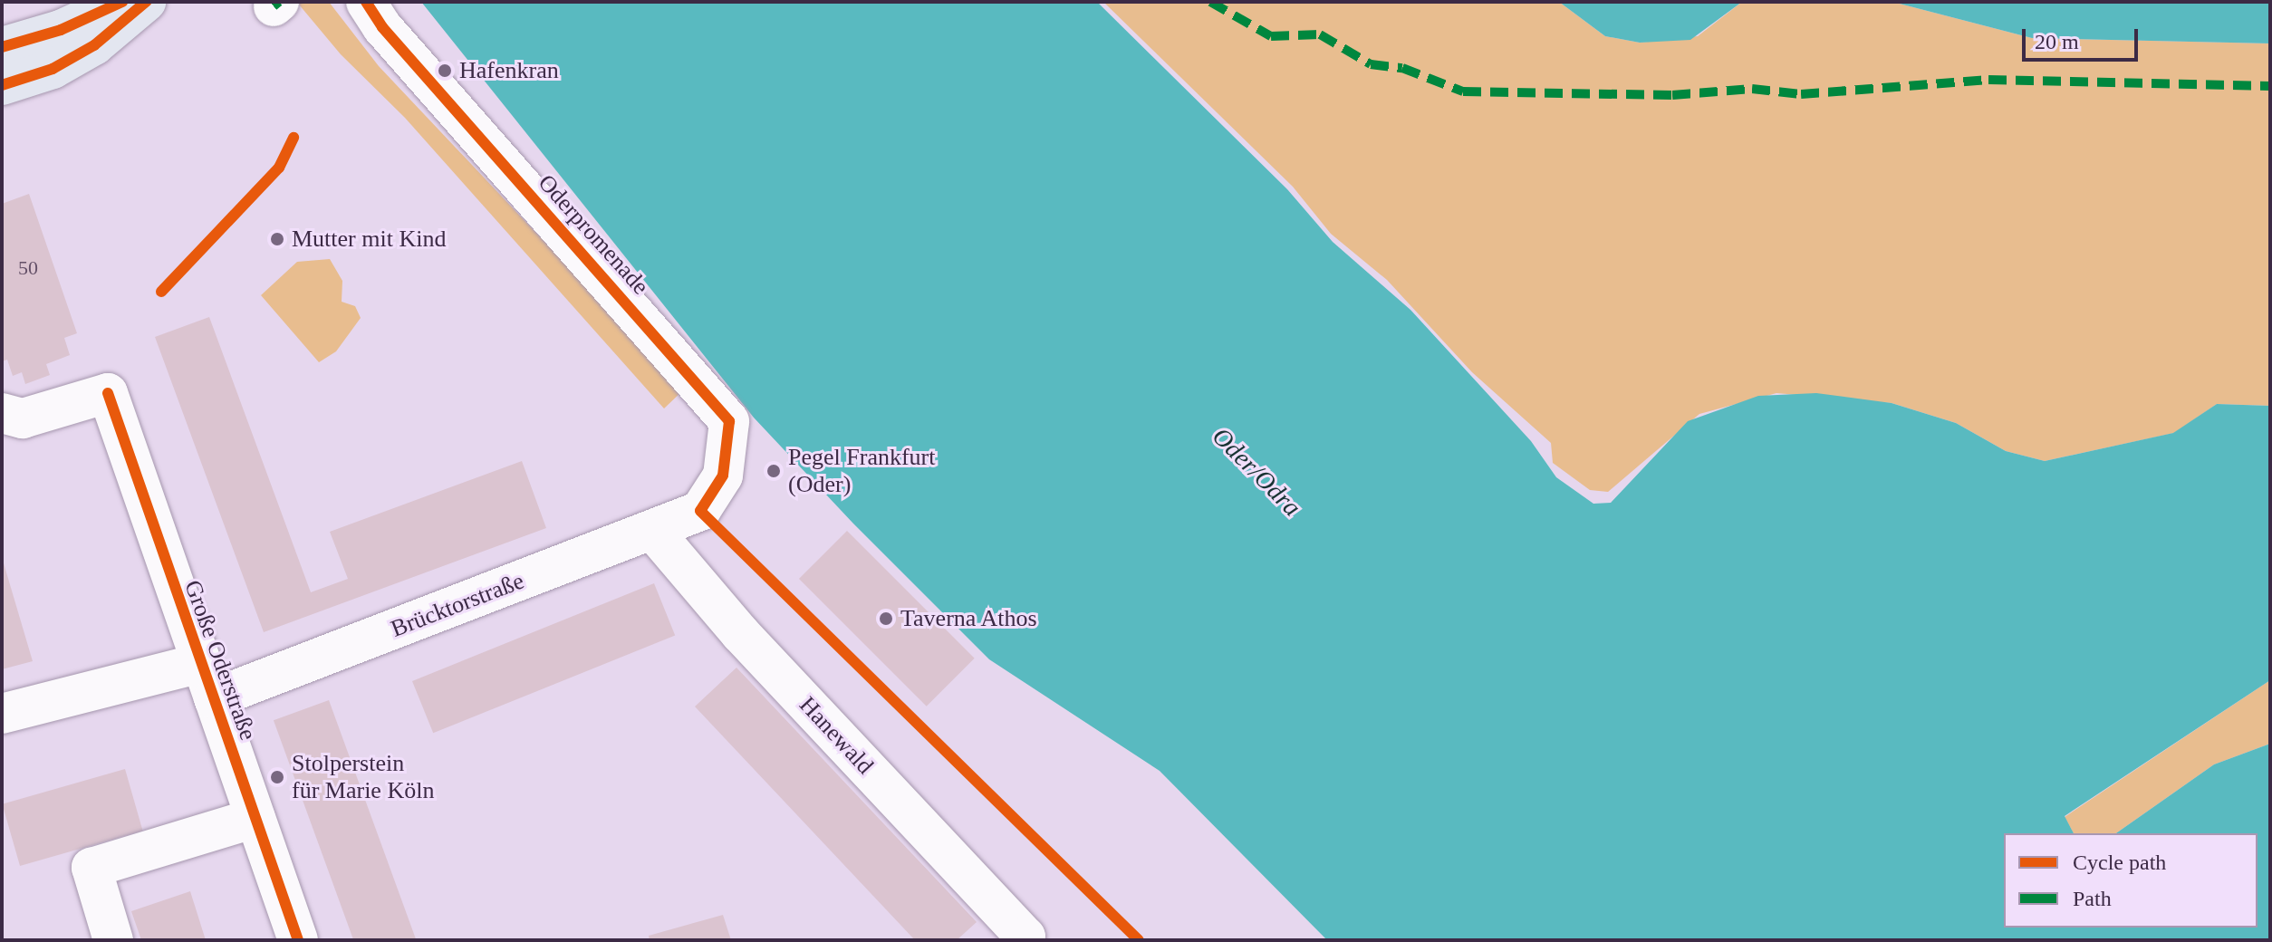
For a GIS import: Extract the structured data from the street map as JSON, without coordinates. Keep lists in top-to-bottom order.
{
  "streets": {
    "street": [
      "Oderpromenade",
      "Brücktorstraße",
      "Große Oderstraße",
      "Hanewald"
    ]
  },
  "crossings": [
    ["Oderpromenade", "Brücktorstraße"],
    ["Brücktorstraße", "Große Oderstraße"],
    ["Brücktorstraße", "Hanewald"]
  ],
  "water": ["Oder/Odra"],
  "places": [
    "Hafenkran",
    "Mutter mit Kind",
    "Pegel Frankfurt (Oder)",
    "Taverna Athos",
    "Stolperstein für Marie Köln"
  ],
  "house_numbers": ["50"],
  "legend": ["Cycle path", "Path"],
  "scale_bar": "20 m"
}
